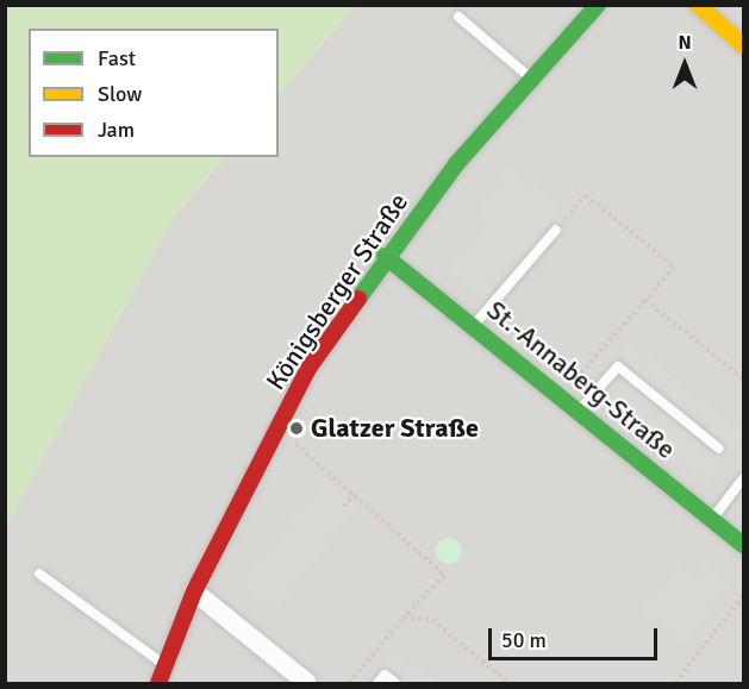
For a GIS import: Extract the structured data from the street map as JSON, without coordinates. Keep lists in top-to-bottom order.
{
  "streets": {
    "street": ["Königsberger Straße", "St.-Annaberg-Straße"]
  },
  "crossings": [
    ["Königsberger Straße", "St.-Annaberg-Straße"]
  ],
  "places": ["Glatzer Straße"],
  "legend": ["Fast", "Slow", "Jam"],
  "scale_bar": "50 m",
  "north": "top"
}
